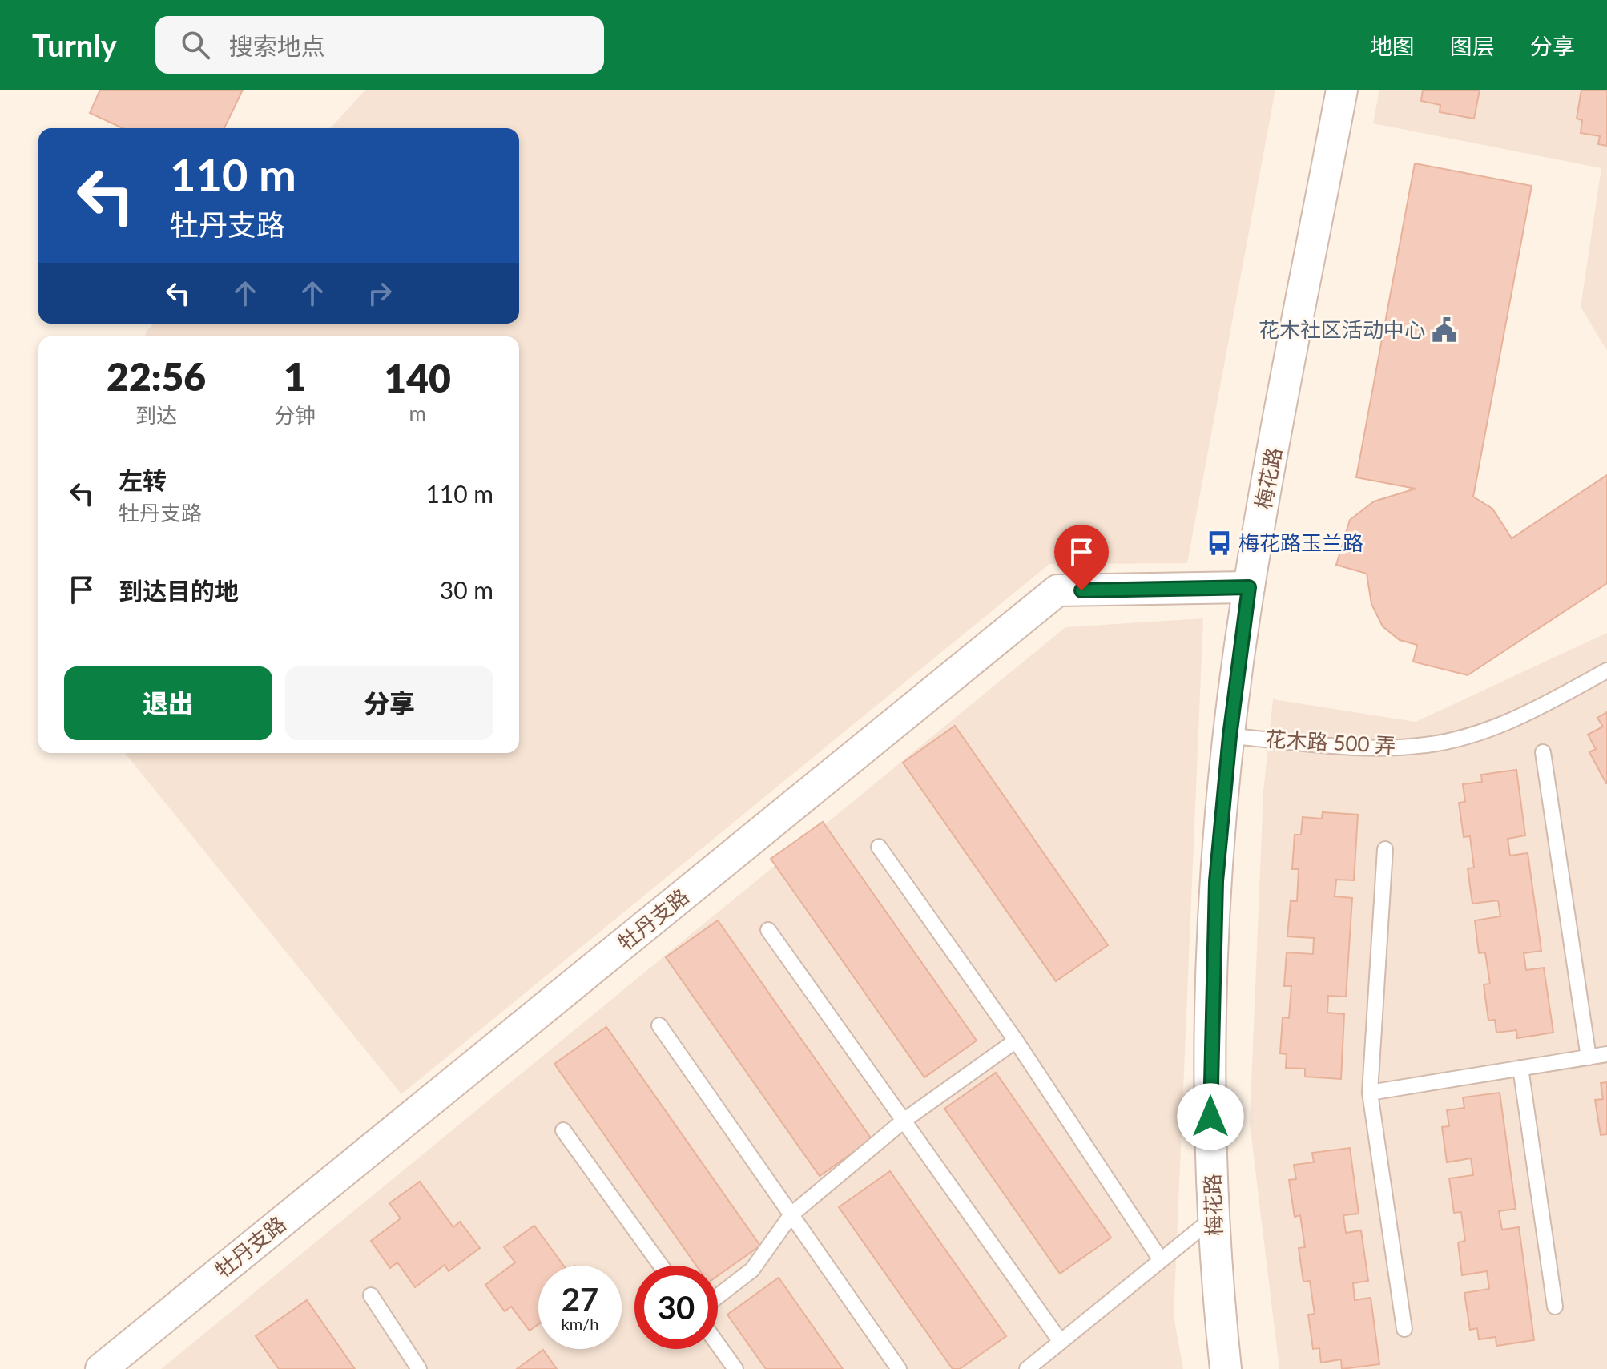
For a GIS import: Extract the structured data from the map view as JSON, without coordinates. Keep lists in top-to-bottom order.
{
  "streets": {
    "street": ["梅花路", "牡丹支路"],
    "lane": ["花木路 500 弄"]
  },
  "crossings": [
    ["梅花路", "花木路 500 弄"],
    ["梅花路", "牡丹支路"]
  ],
  "places": {
    "public building": ["花木社区活动中心"],
    "bus stop": ["梅花路玉兰路"]
  },
  "page": {
    "header": "Turnly",
    "search": "搜索地点",
    "nav": ["地图", "图层", "分享"],
    "turn": ["110 m", "牡丹支路"],
    "eta": [
      "22:56",
      "到达",
      "1",
      "分钟",
      "140",
      "m"
    ],
    "list": [
      {
        "name": "左转",
        "note": "牡丹支路",
        "value": "110 m"
      },
      {
        "name": "到达目的地",
        "value": "30 m"
      }
    ],
    "buttons": ["退出", "分享"],
    "speed": "27 km/h",
    "limit": "30"
  }
}
